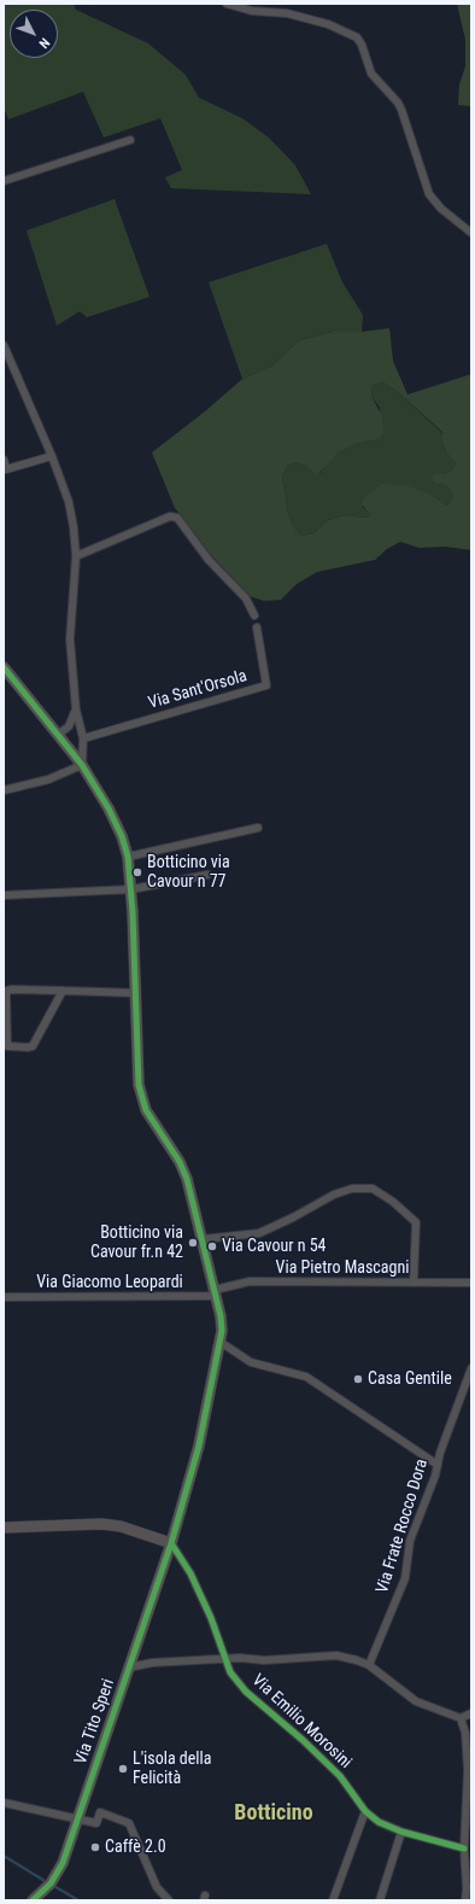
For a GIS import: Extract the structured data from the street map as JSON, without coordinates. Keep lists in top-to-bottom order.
{
  "streets": {
    "street": [
      "Via Sant'Orsola",
      "Via Pietro Mascagni",
      "Via Giacomo Leopardi",
      "Via Frate Rocco Dora",
      "Via Tito Speri",
      "Via Emilio Morosini"
    ]
  },
  "crossings": [
    ["Via Pietro Mascagni", "Via Giacomo Leopardi"],
    ["Via Pietro Mascagni", "Via Tito Speri"],
    ["Via Giacomo Leopardi", "Via Tito Speri"],
    ["Via Tito Speri", "Via Emilio Morosini"]
  ],
  "districts": ["Botticino"],
  "places": [
    "Botticino via Cavour n 77",
    "Botticino via Cavour fr.n 42",
    "Via Cavour n 54",
    "Casa Gentile",
    "L'isola della Felicità",
    "Caffè 2.0"
  ],
  "north": "bottom right"
}
